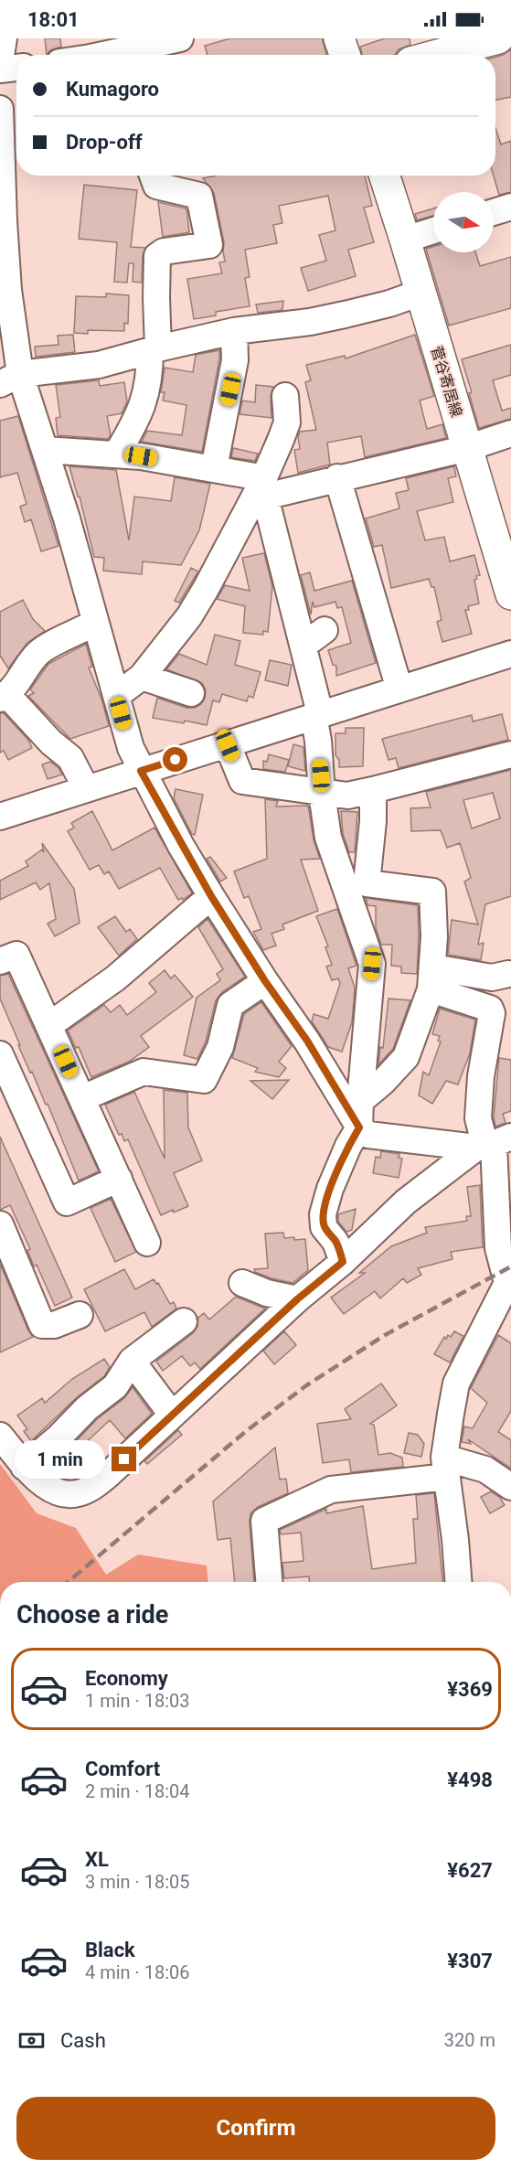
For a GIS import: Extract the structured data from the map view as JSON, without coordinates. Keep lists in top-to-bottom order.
{
  "streets": {
    "main road": ["菅谷寄居線"]
  },
  "north": "right",
  "page": {
    "status": "18:01",
    "banner": ["Kumagoro", "Drop-off"],
    "bubble": "1 min",
    "heading": "Choose a ride",
    "list": [
      {
        "name": "Economy",
        "note": "1 min · 18:03",
        "value": "¥369"
      },
      {
        "name": "Comfort",
        "note": "2 min · 18:04",
        "value": "¥498"
      },
      {
        "name": "XL",
        "note": "3 min · 18:05",
        "value": "¥627"
      },
      {
        "name": "Black",
        "note": "4 min · 18:06",
        "value": "¥307"
      }
    ],
    "pay": ["Cash", "320 m"],
    "buttons": "Confirm"
  }
}
